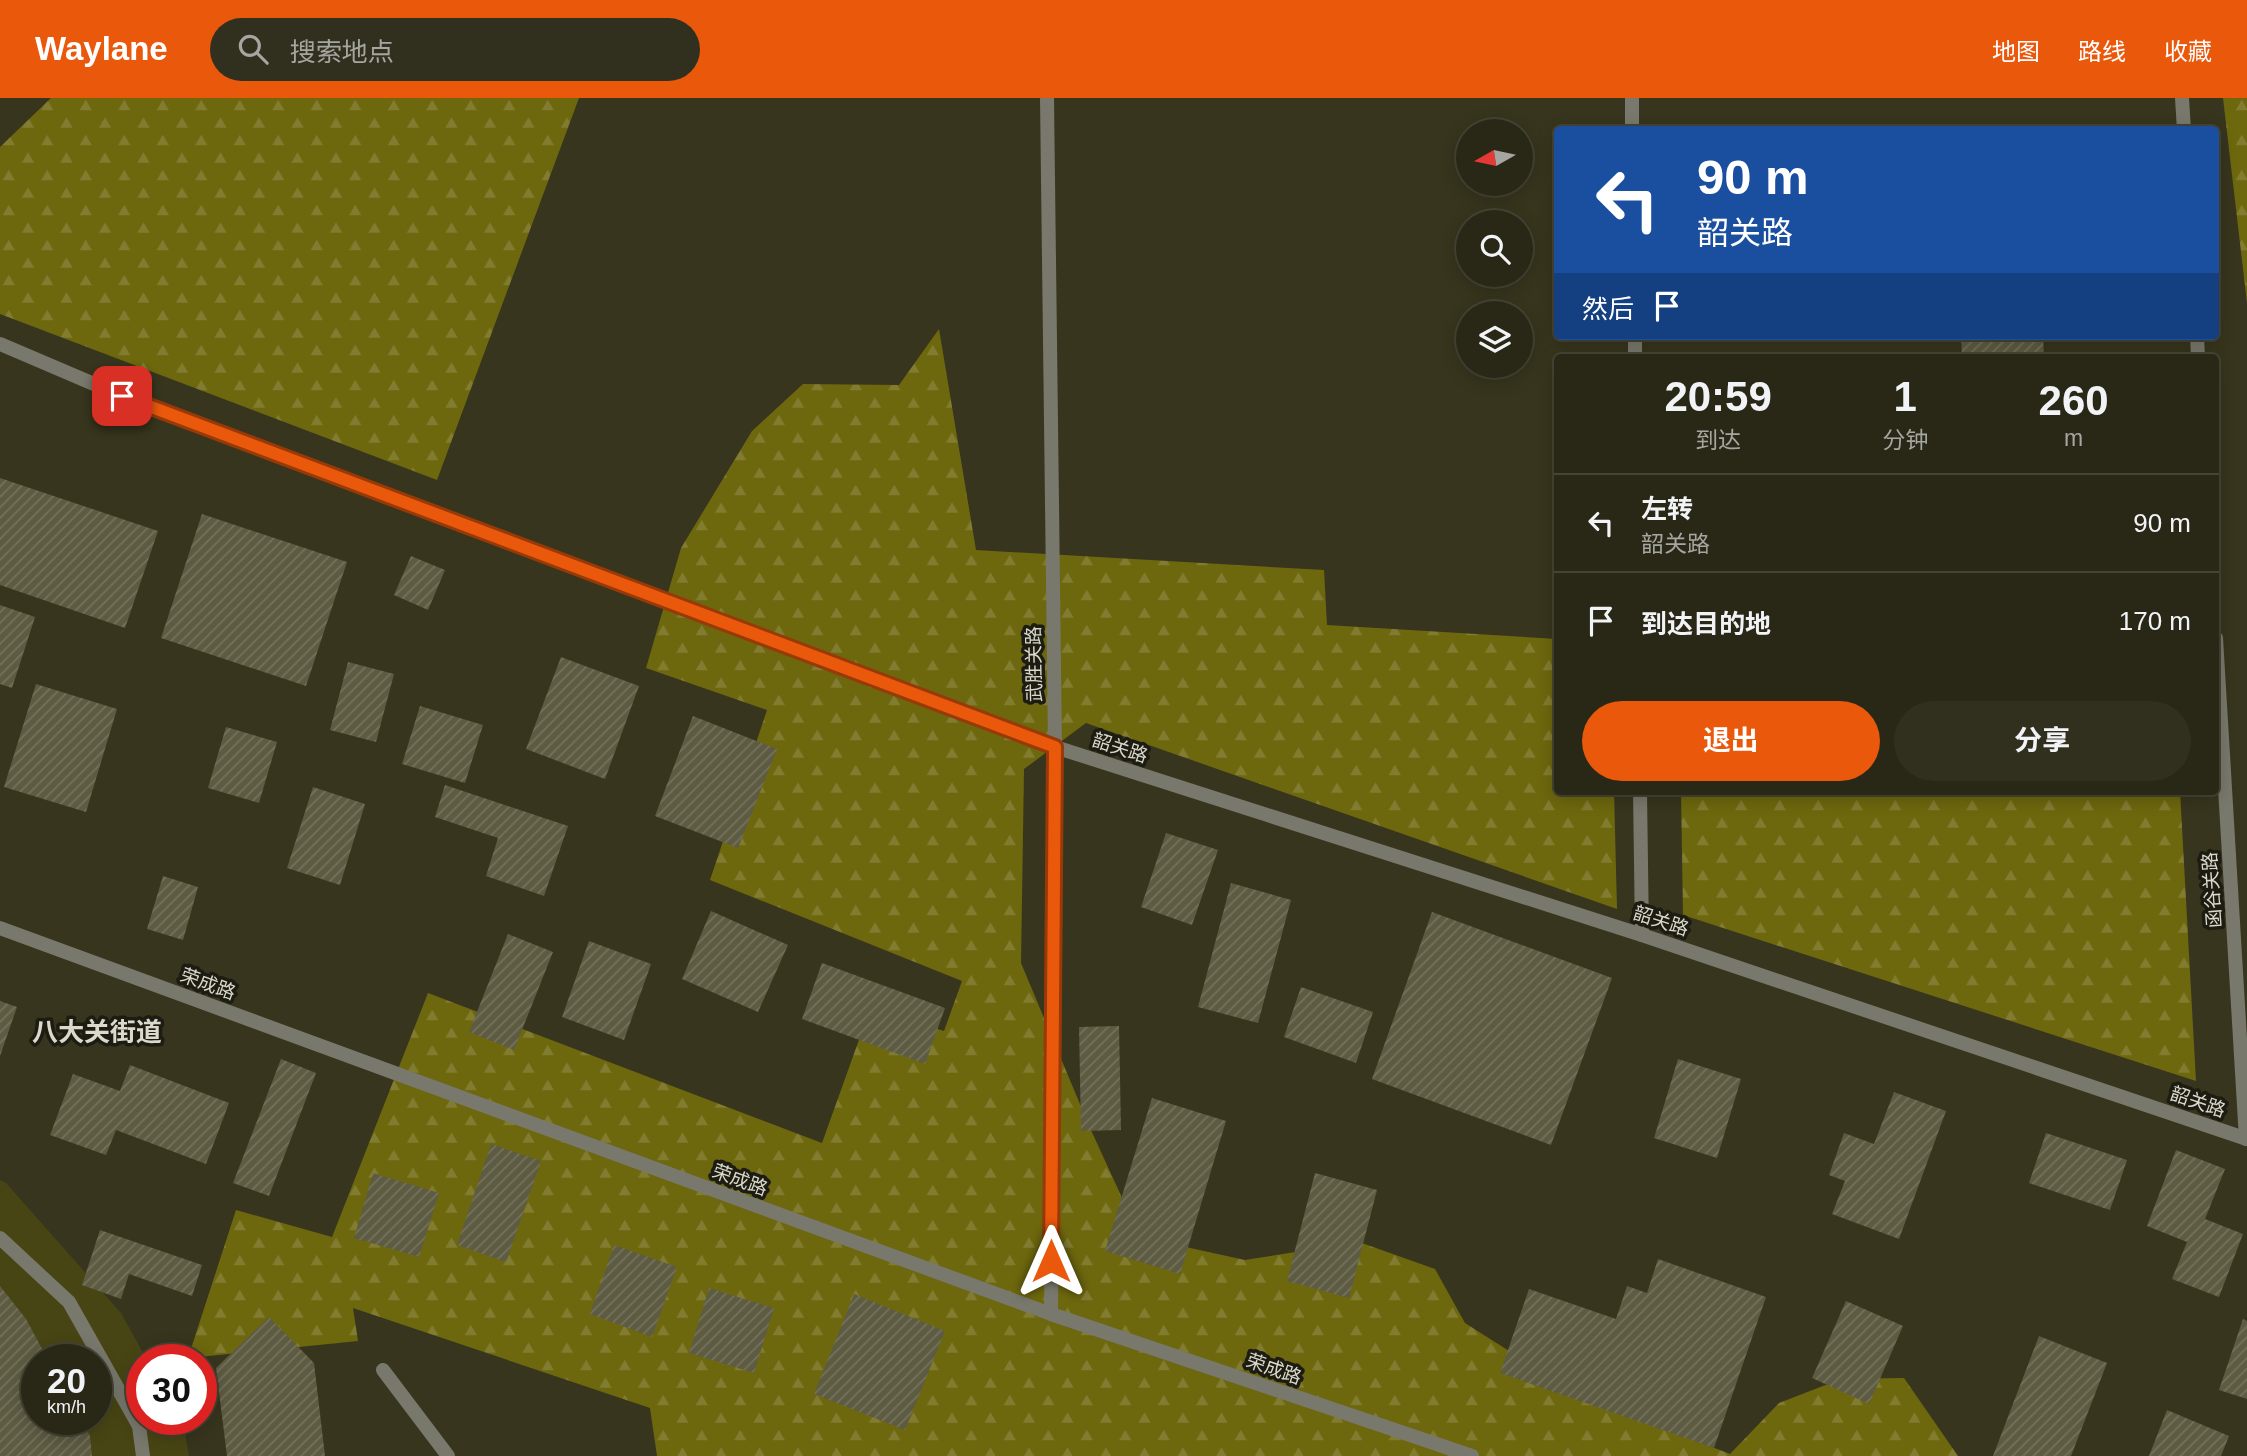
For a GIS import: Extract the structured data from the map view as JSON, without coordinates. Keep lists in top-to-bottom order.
{
  "streets": {
    "street": [
      "武胜关路",
      "韶关路",
      "函谷关路",
      "荣成路"
    ]
  },
  "crossings": [
    ["武胜关路", "韶关路"],
    ["武胜关路", "荣成路"],
    ["韶关路", "函谷关路"]
  ],
  "districts": ["八大关街道"],
  "north": "left",
  "page": {
    "header": "Waylane",
    "search": "搜索地点",
    "nav": ["地图", "路线", "收藏"],
    "turn": ["90 m", "韶关路"],
    "then": "然后",
    "eta": [
      "20:59",
      "到达",
      "1",
      "分钟",
      "260",
      "m"
    ],
    "list": [
      {
        "name": "左转",
        "note": "韶关路",
        "value": "90 m"
      },
      {
        "name": "到达目的地",
        "value": "170 m"
      }
    ],
    "buttons": ["退出", "分享"],
    "speed": "20 km/h",
    "limit": "30"
  }
}
